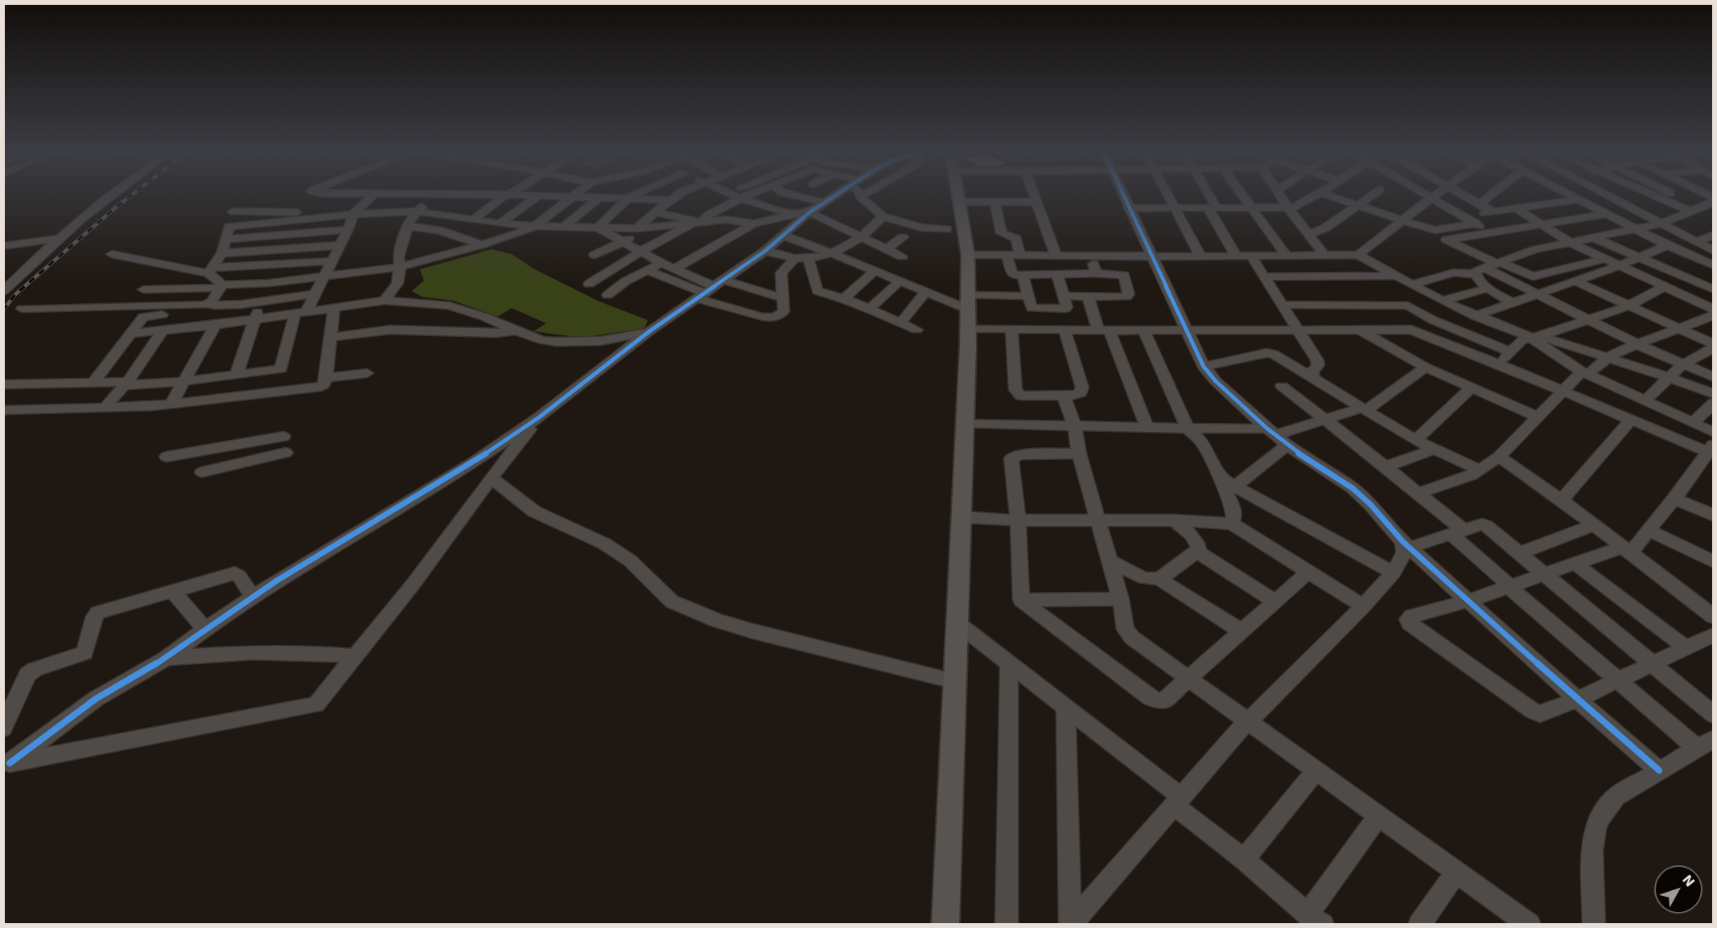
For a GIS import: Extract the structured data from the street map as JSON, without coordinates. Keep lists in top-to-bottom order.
{
  "north": "top right"
}
